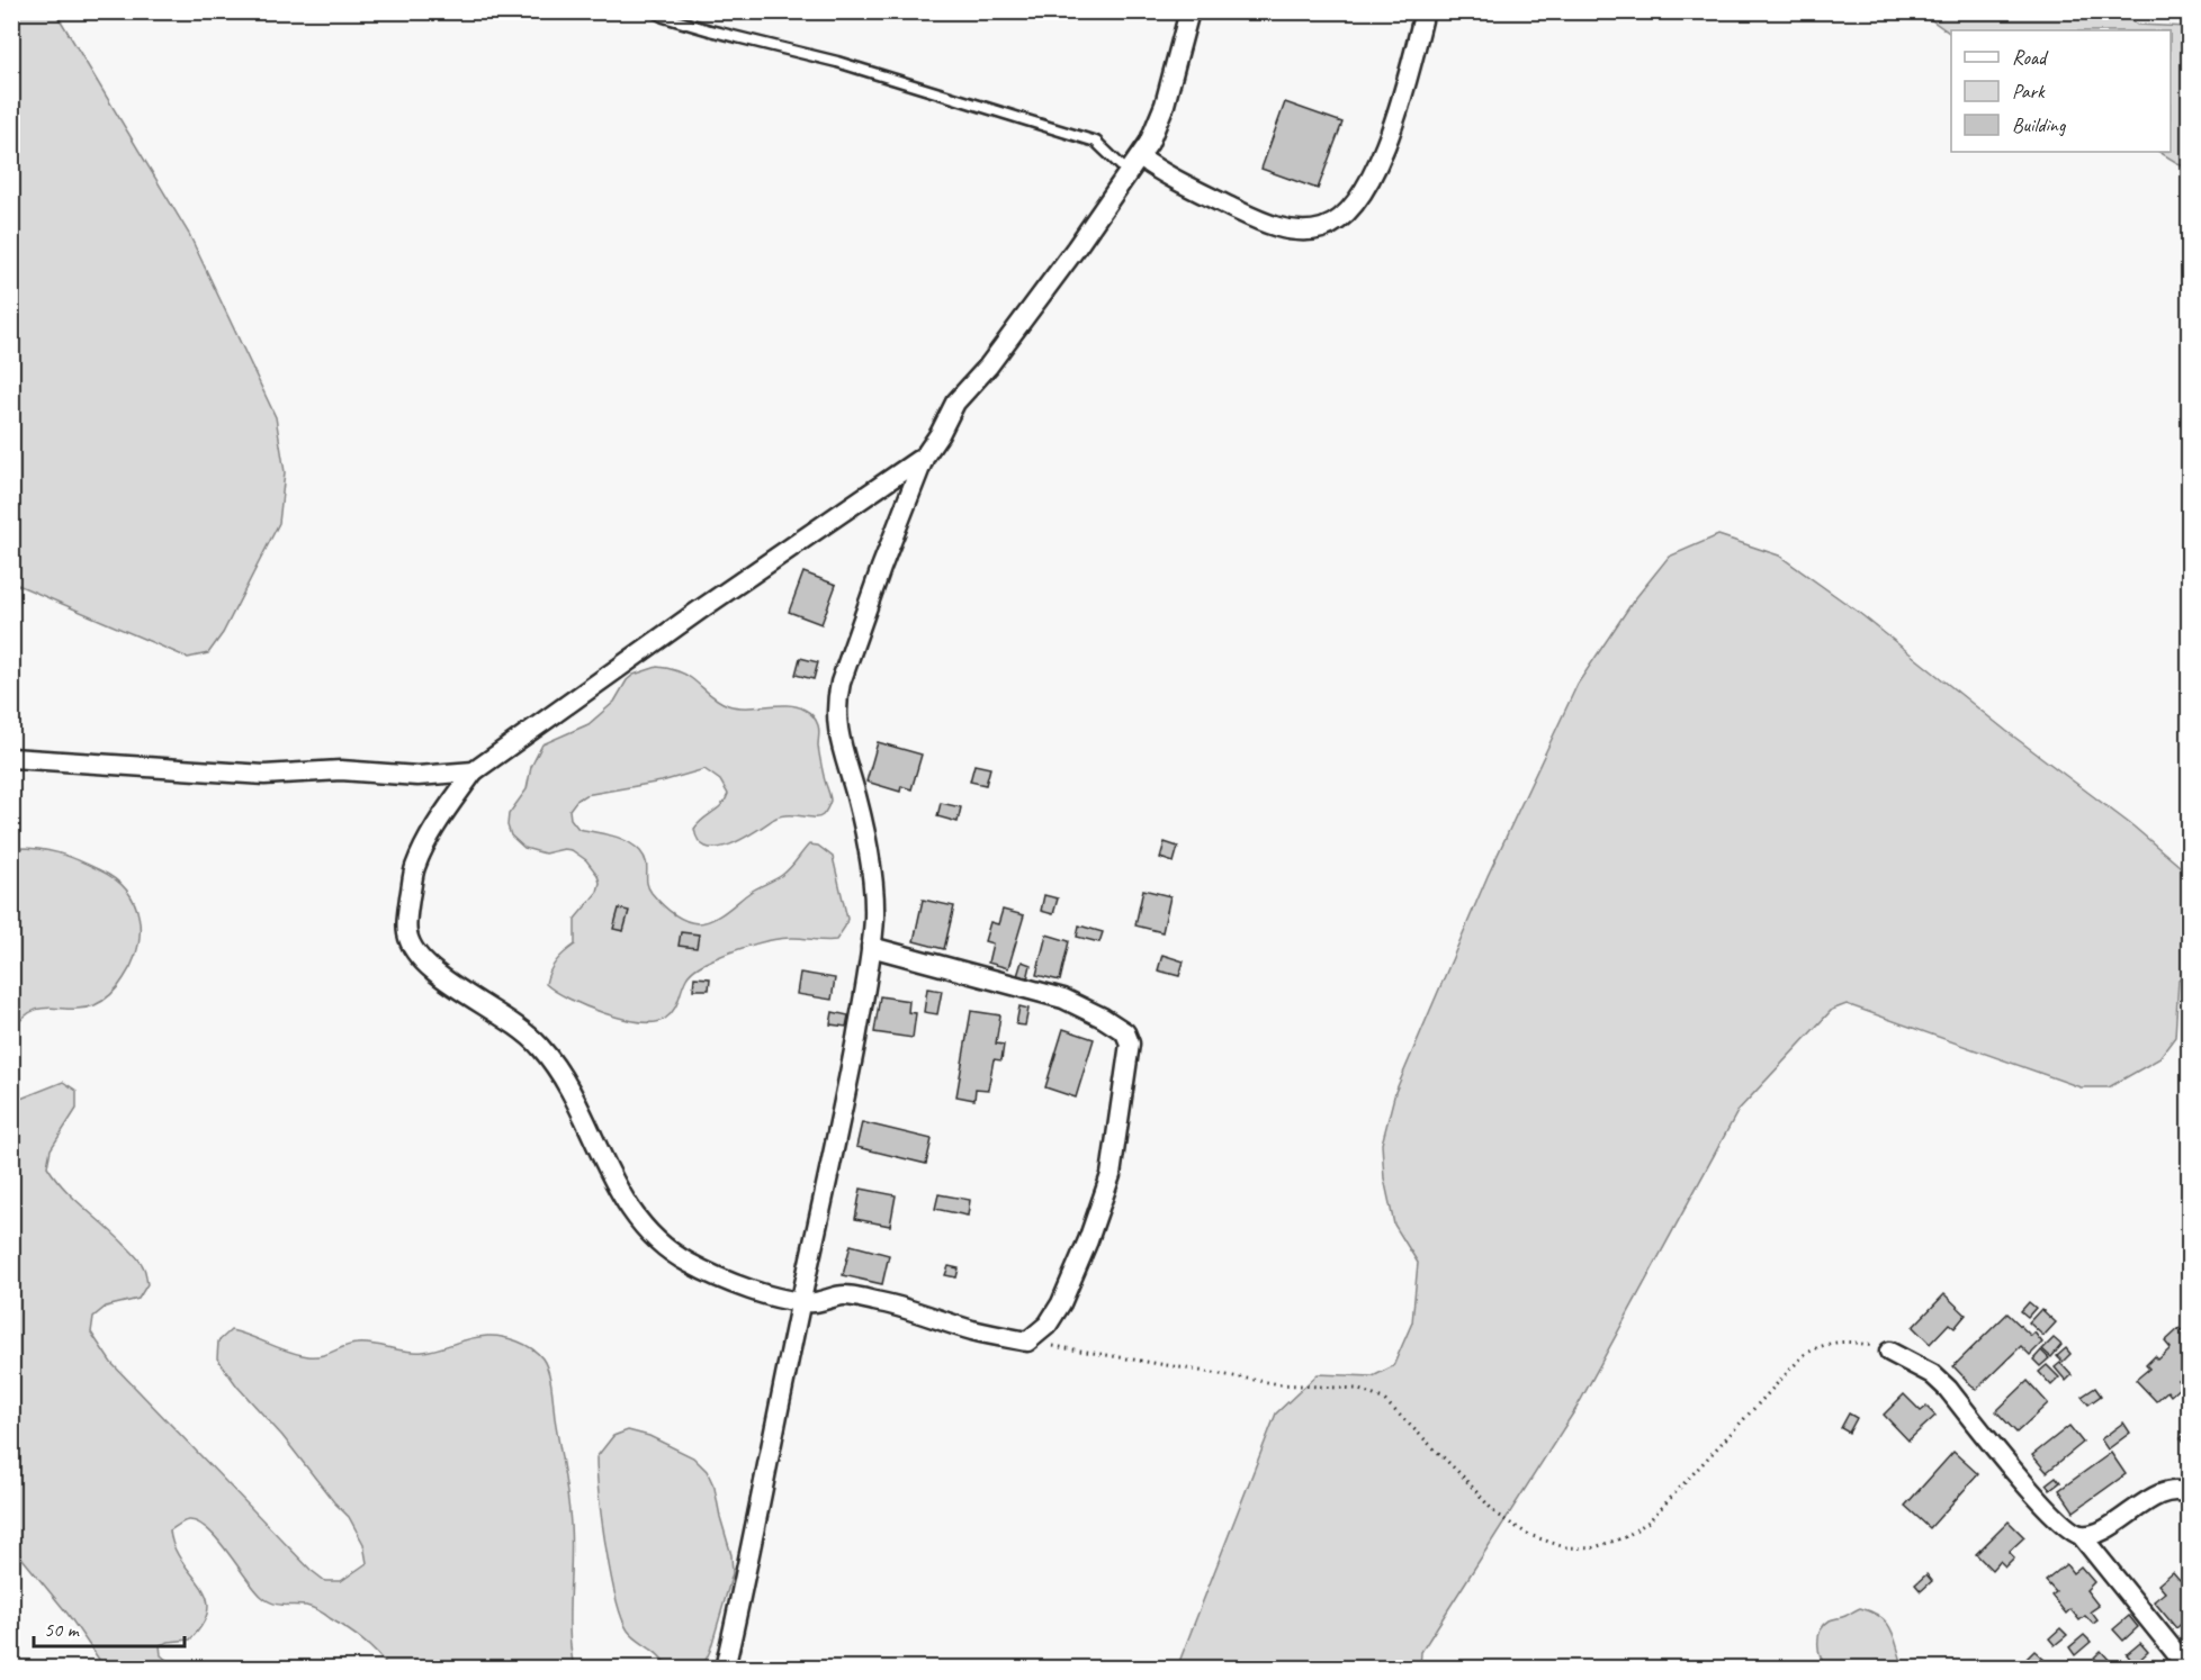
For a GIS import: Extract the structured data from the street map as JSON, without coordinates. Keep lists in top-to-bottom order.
{
  "legend": ["Road", "Park", "Building"],
  "scale_bar": "50 m"
}
